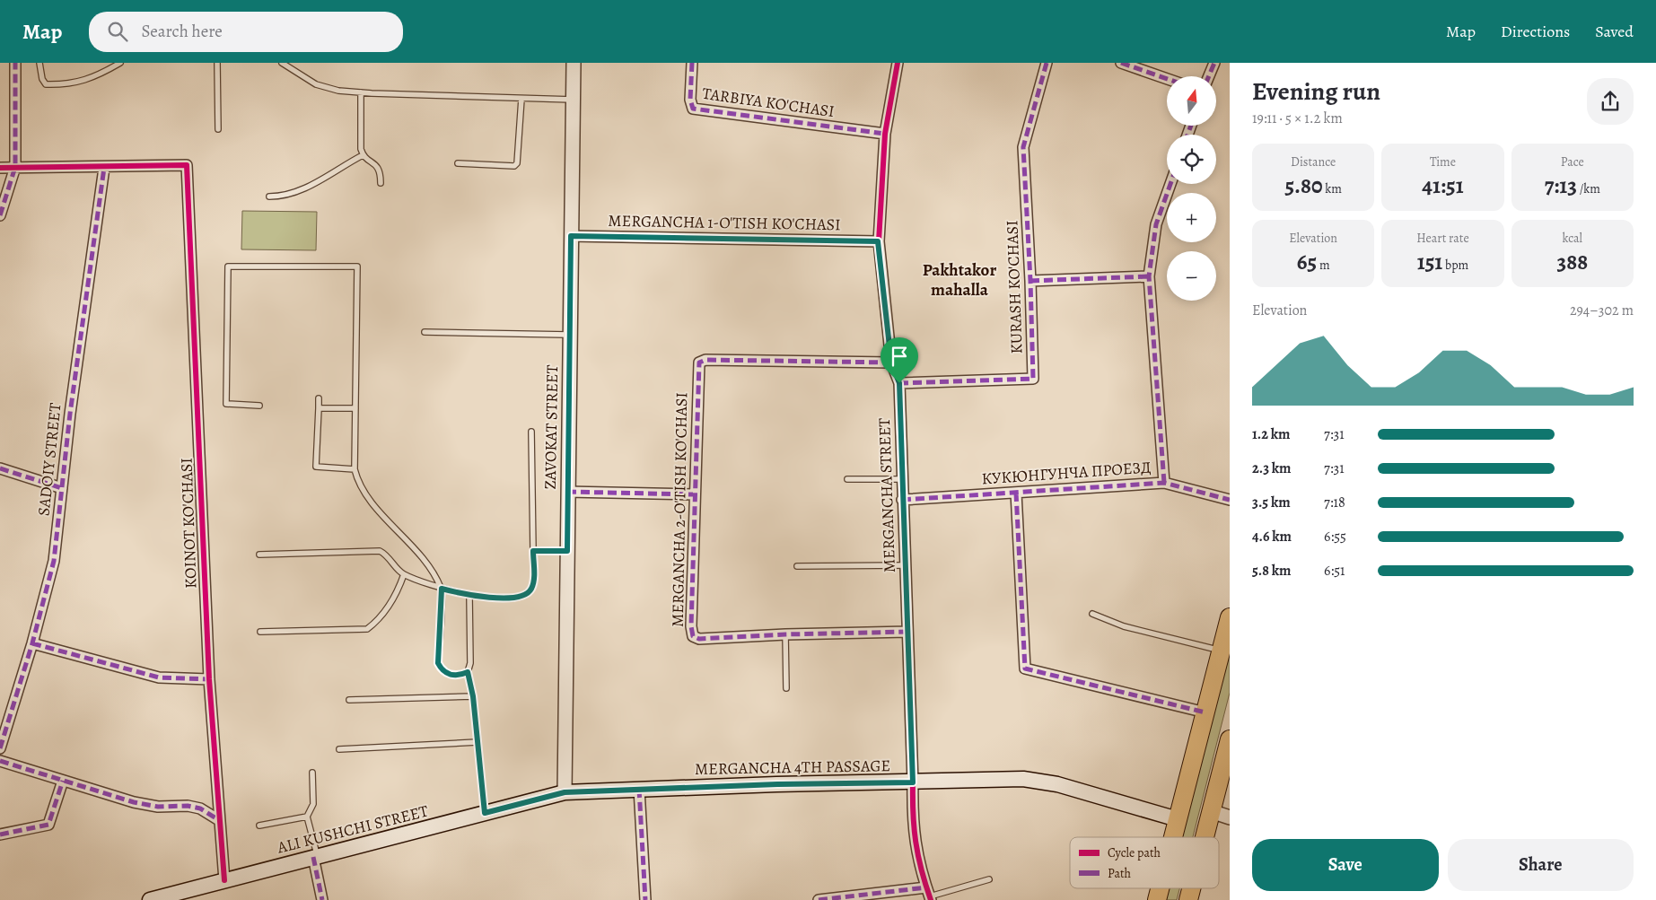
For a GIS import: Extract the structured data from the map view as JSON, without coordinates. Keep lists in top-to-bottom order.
{
  "streets": {
    "main road": ["MERGANCHA 4TH PASSAGE", "ALI KUSHCHI STREET"],
    "street": [
      "TARBIYA KO'CHASI",
      "MERGANCHA 1-O'TISH KO'CHASI",
      "KURASH KO'CHASI",
      "ZAVOKAT STREET",
      "SADOIY STREET",
      "КУКЮНГУНЧА ПРОЕЗД",
      "MERGANCHA STREET",
      "MERGANCHA 2-O'TISH KO'CHASI",
      "KOINOT KO'CHASI"
    ]
  },
  "crossings": [
    ["TARBIYA KO'CHASI", "MERGANCHA STREET"],
    ["MERGANCHA 1-O'TISH KO'CHASI", "ZAVOKAT STREET"],
    ["MERGANCHA 1-O'TISH KO'CHASI", "MERGANCHA STREET"],
    ["KURASH KO'CHASI", "MERGANCHA STREET"],
    ["ZAVOKAT STREET", "MERGANCHA 4TH PASSAGE"],
    ["ZAVOKAT STREET", "ALI KUSHCHI STREET"],
    ["SADOIY STREET", "KOINOT KO'CHASI"],
    ["КУКЮНГУНЧА ПРОЕЗД", "MERGANCHA STREET"],
    ["MERGANCHA STREET", "MERGANCHA 2-O'TISH KO'CHASI"],
    ["MERGANCHA STREET", "MERGANCHA 4TH PASSAGE"],
    ["KOINOT KO'CHASI", "ALI KUSHCHI STREET"],
    ["MERGANCHA 4TH PASSAGE", "ALI KUSHCHI STREET"]
  ],
  "districts": ["Pakhtakor mahalla"],
  "legend": ["Cycle path", "Path"],
  "north": "top",
  "page": {
    "header": "Map",
    "search": "Search here",
    "nav": ["Map", "Directions", "Saved"],
    "heading": ["Evening run", "19:11 · 5 × 1.2 km"],
    "map_buttons": ["+", "−"],
    "stats": [
      ["Distance", "5.80 km"],
      ["Time", "41:51"],
      ["Pace", "7:13 /km"],
      ["Elevation", "65 m"],
      ["Heart rate", "151 bpm"],
      ["kcal", "388"]
    ],
    "chart": ["Elevation", "294–302 m"],
    "list": [
      {
        "name": "1.2 km",
        "note": "7:31"
      },
      {
        "name": "2.3 km",
        "note": "7:31"
      },
      {
        "name": "3.5 km",
        "note": "7:18"
      },
      {
        "name": "4.6 km",
        "note": "6:55"
      },
      {
        "name": "5.8 km",
        "note": "6:51"
      }
    ],
    "buttons": ["Save", "Share"]
  }
}
